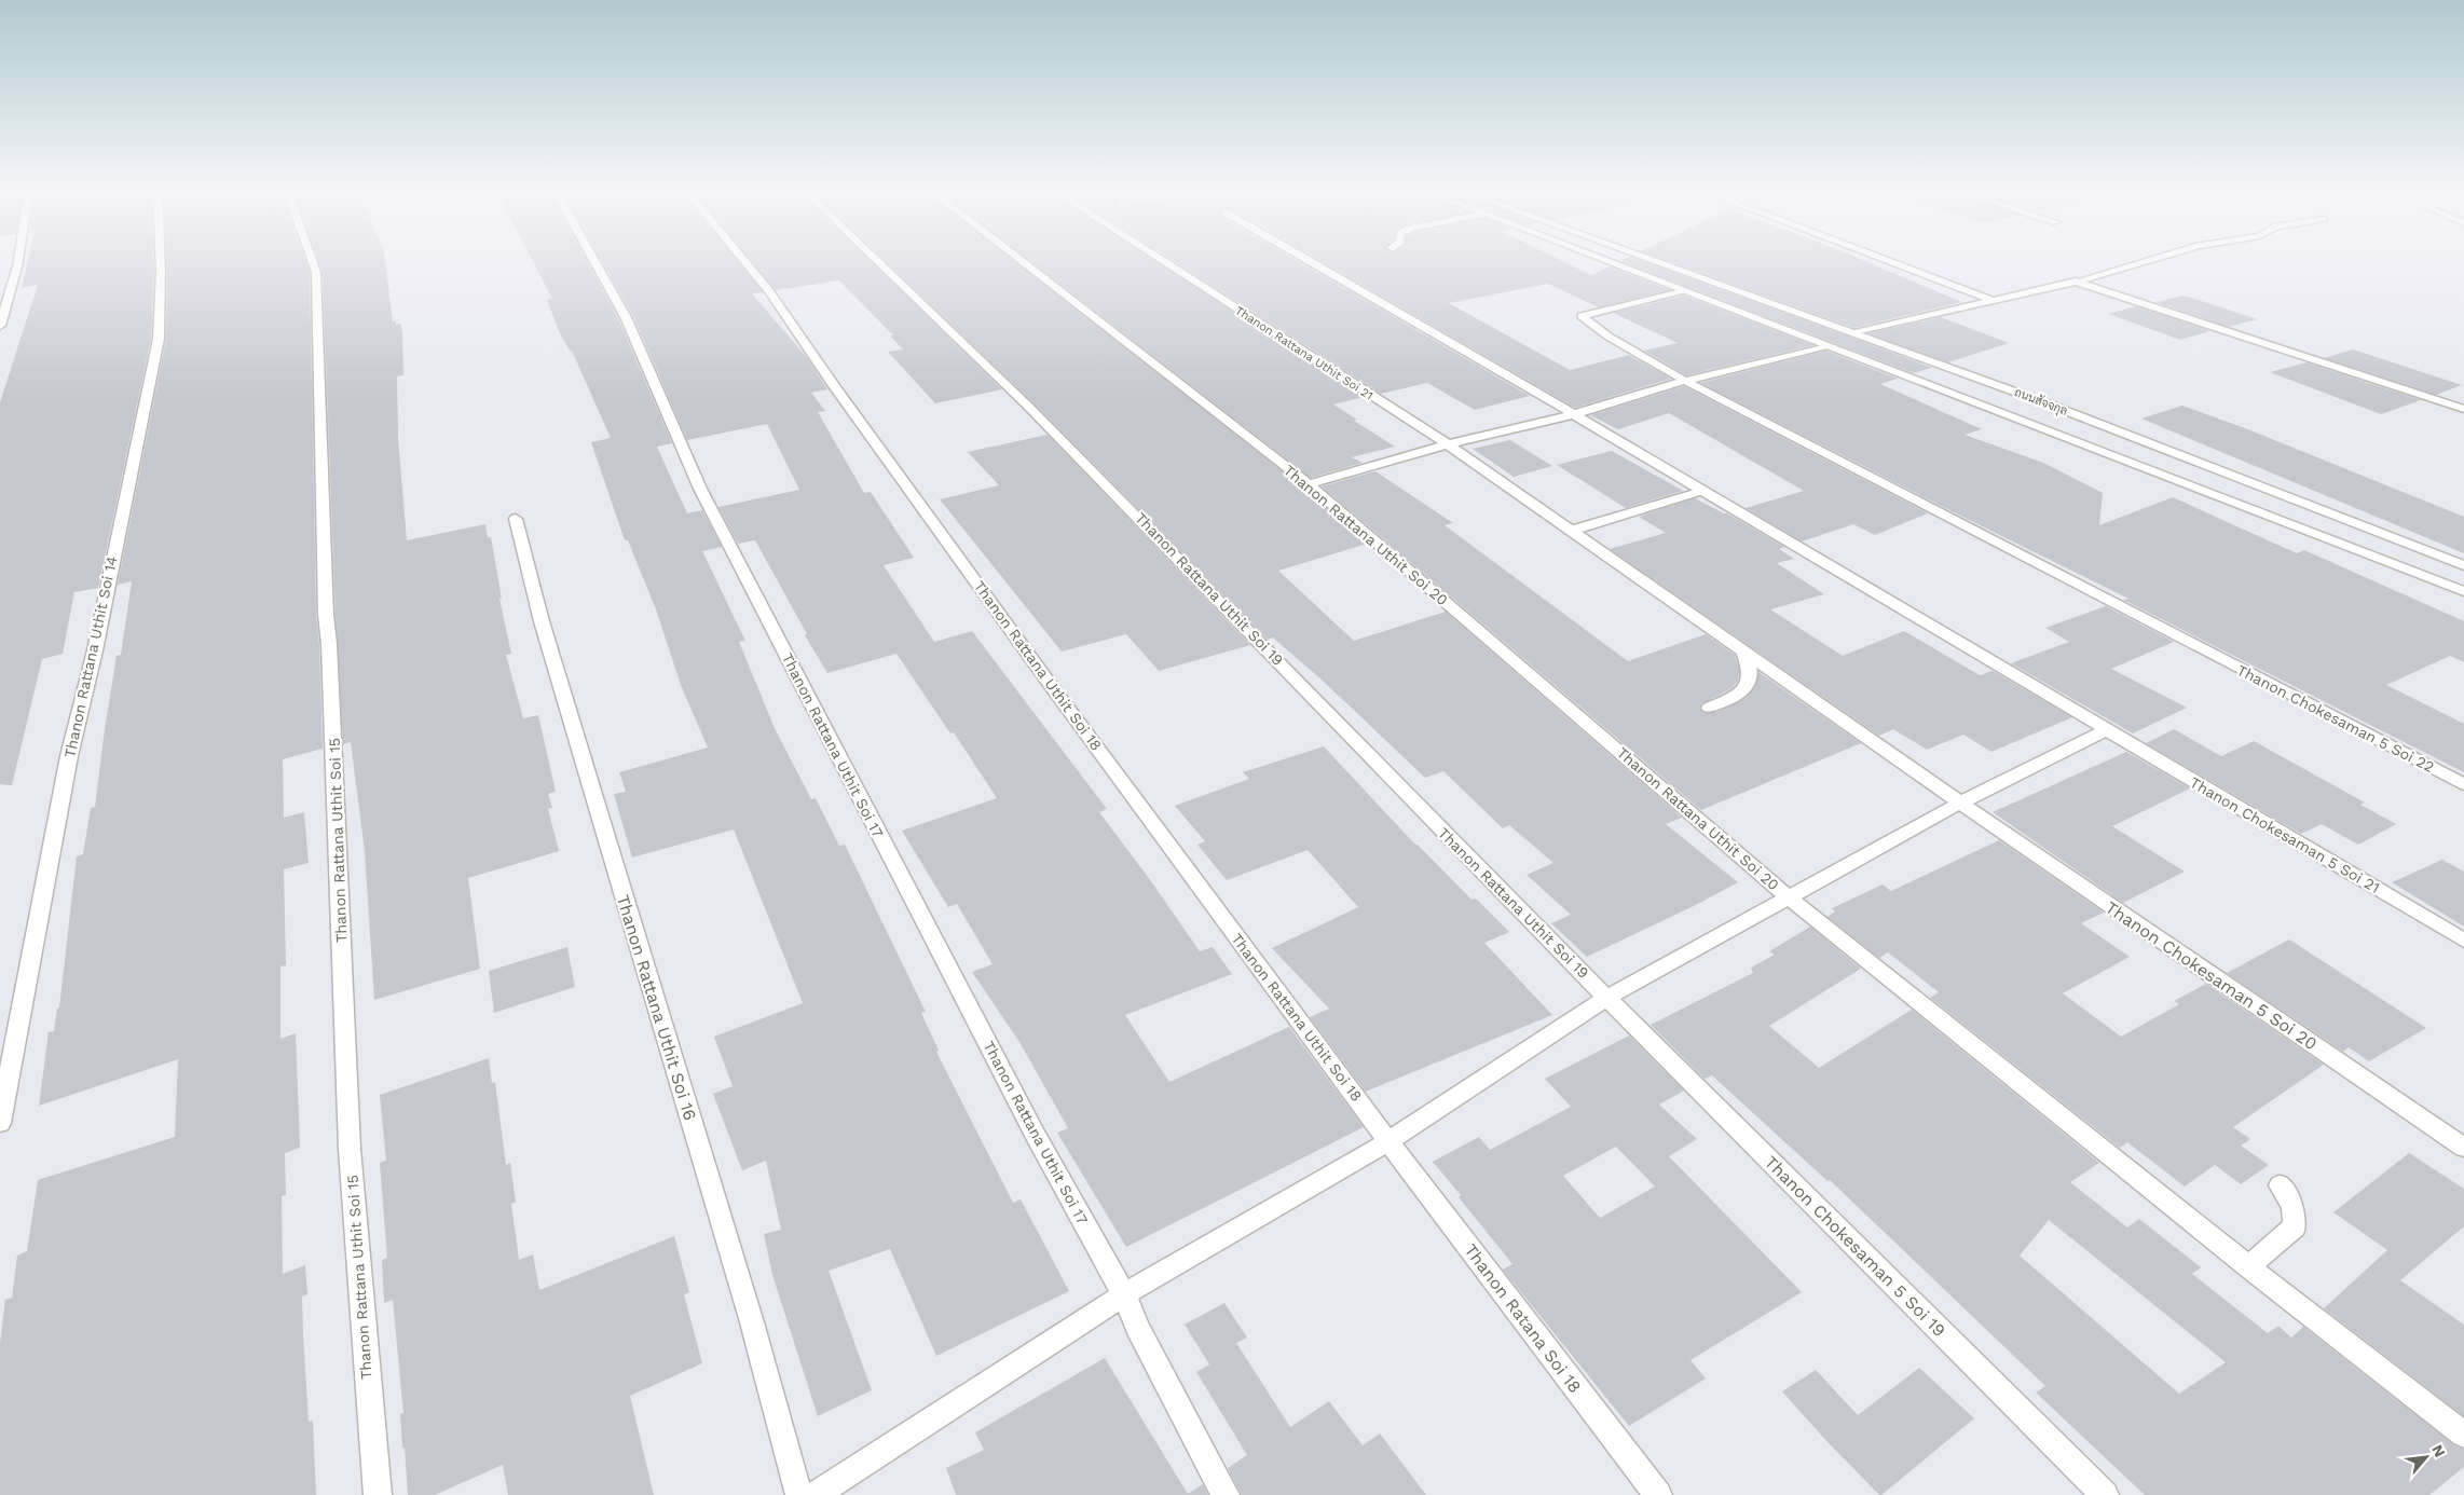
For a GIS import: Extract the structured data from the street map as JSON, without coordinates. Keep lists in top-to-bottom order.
{
  "streets": {
    "street": [
      "Thanon Rattana Uthit Soi 21",
      "ถนนสัจจกุล",
      "Thanon Rattana Uthit Soi 20",
      "Thanon Rattana Uthit Soi 19",
      "Thanon Rattana Uthit Soi 14",
      "Thanon Rattana Uthit Soi 18",
      "Thanon Chokesaman 5 Soi 22",
      "Thanon Rattana Uthit Soi 17",
      "Thanon Chokesaman 5 Soi 21",
      "Thanon Rattana Uthit Soi 15",
      "Thanon Chokesaman 5 Soi 20",
      "Thanon Rattana Uthit Soi 16",
      "Thanon Chokesaman 5 Soi 19",
      "Thanon Ratana Soi 18"
    ]
  },
  "crossings": [
    ["Thanon Rattana Uthit Soi 21", "Thanon Chokesaman 5 Soi 20"],
    ["ถนนสัจจกุล", "Thanon Chokesaman 5 Soi 22"],
    ["Thanon Rattana Uthit Soi 19", "Thanon Chokesaman 5 Soi 19"],
    ["Thanon Rattana Uthit Soi 18", "Thanon Ratana Soi 18"]
  ],
  "north": "top right"
}
